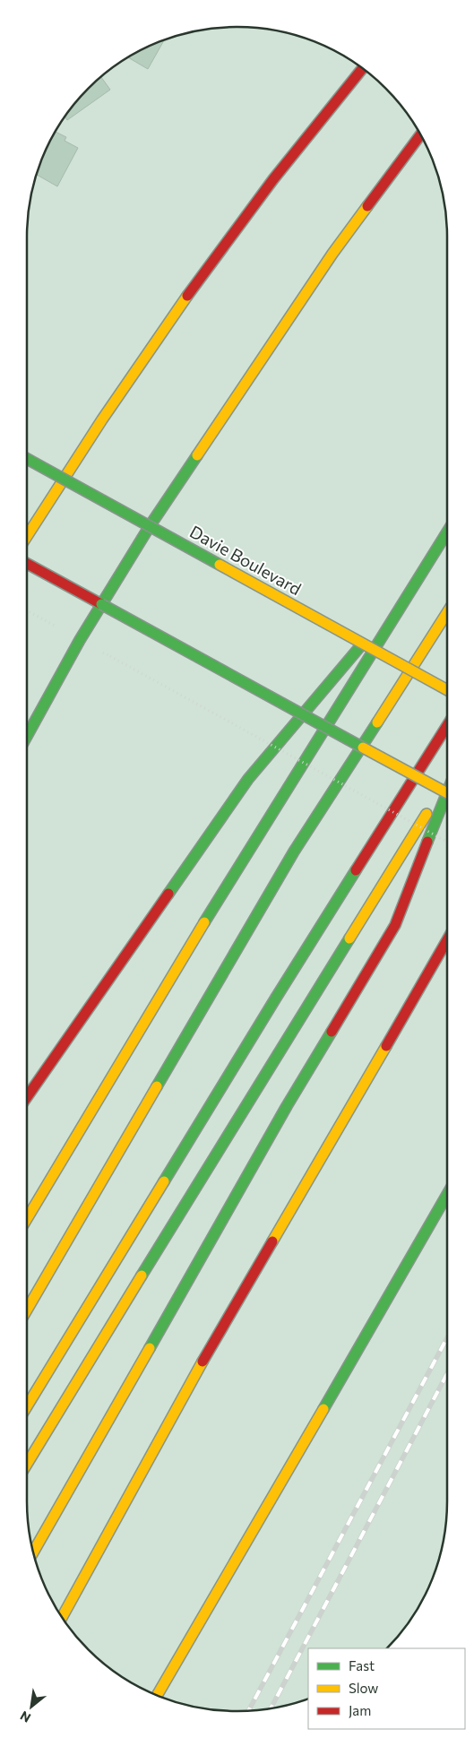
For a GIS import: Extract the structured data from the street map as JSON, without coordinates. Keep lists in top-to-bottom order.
{
  "streets": {
    "main road": ["Davie Boulevard"]
  },
  "legend": ["Fast", "Slow", "Jam"],
  "north": "bottom left"
}
